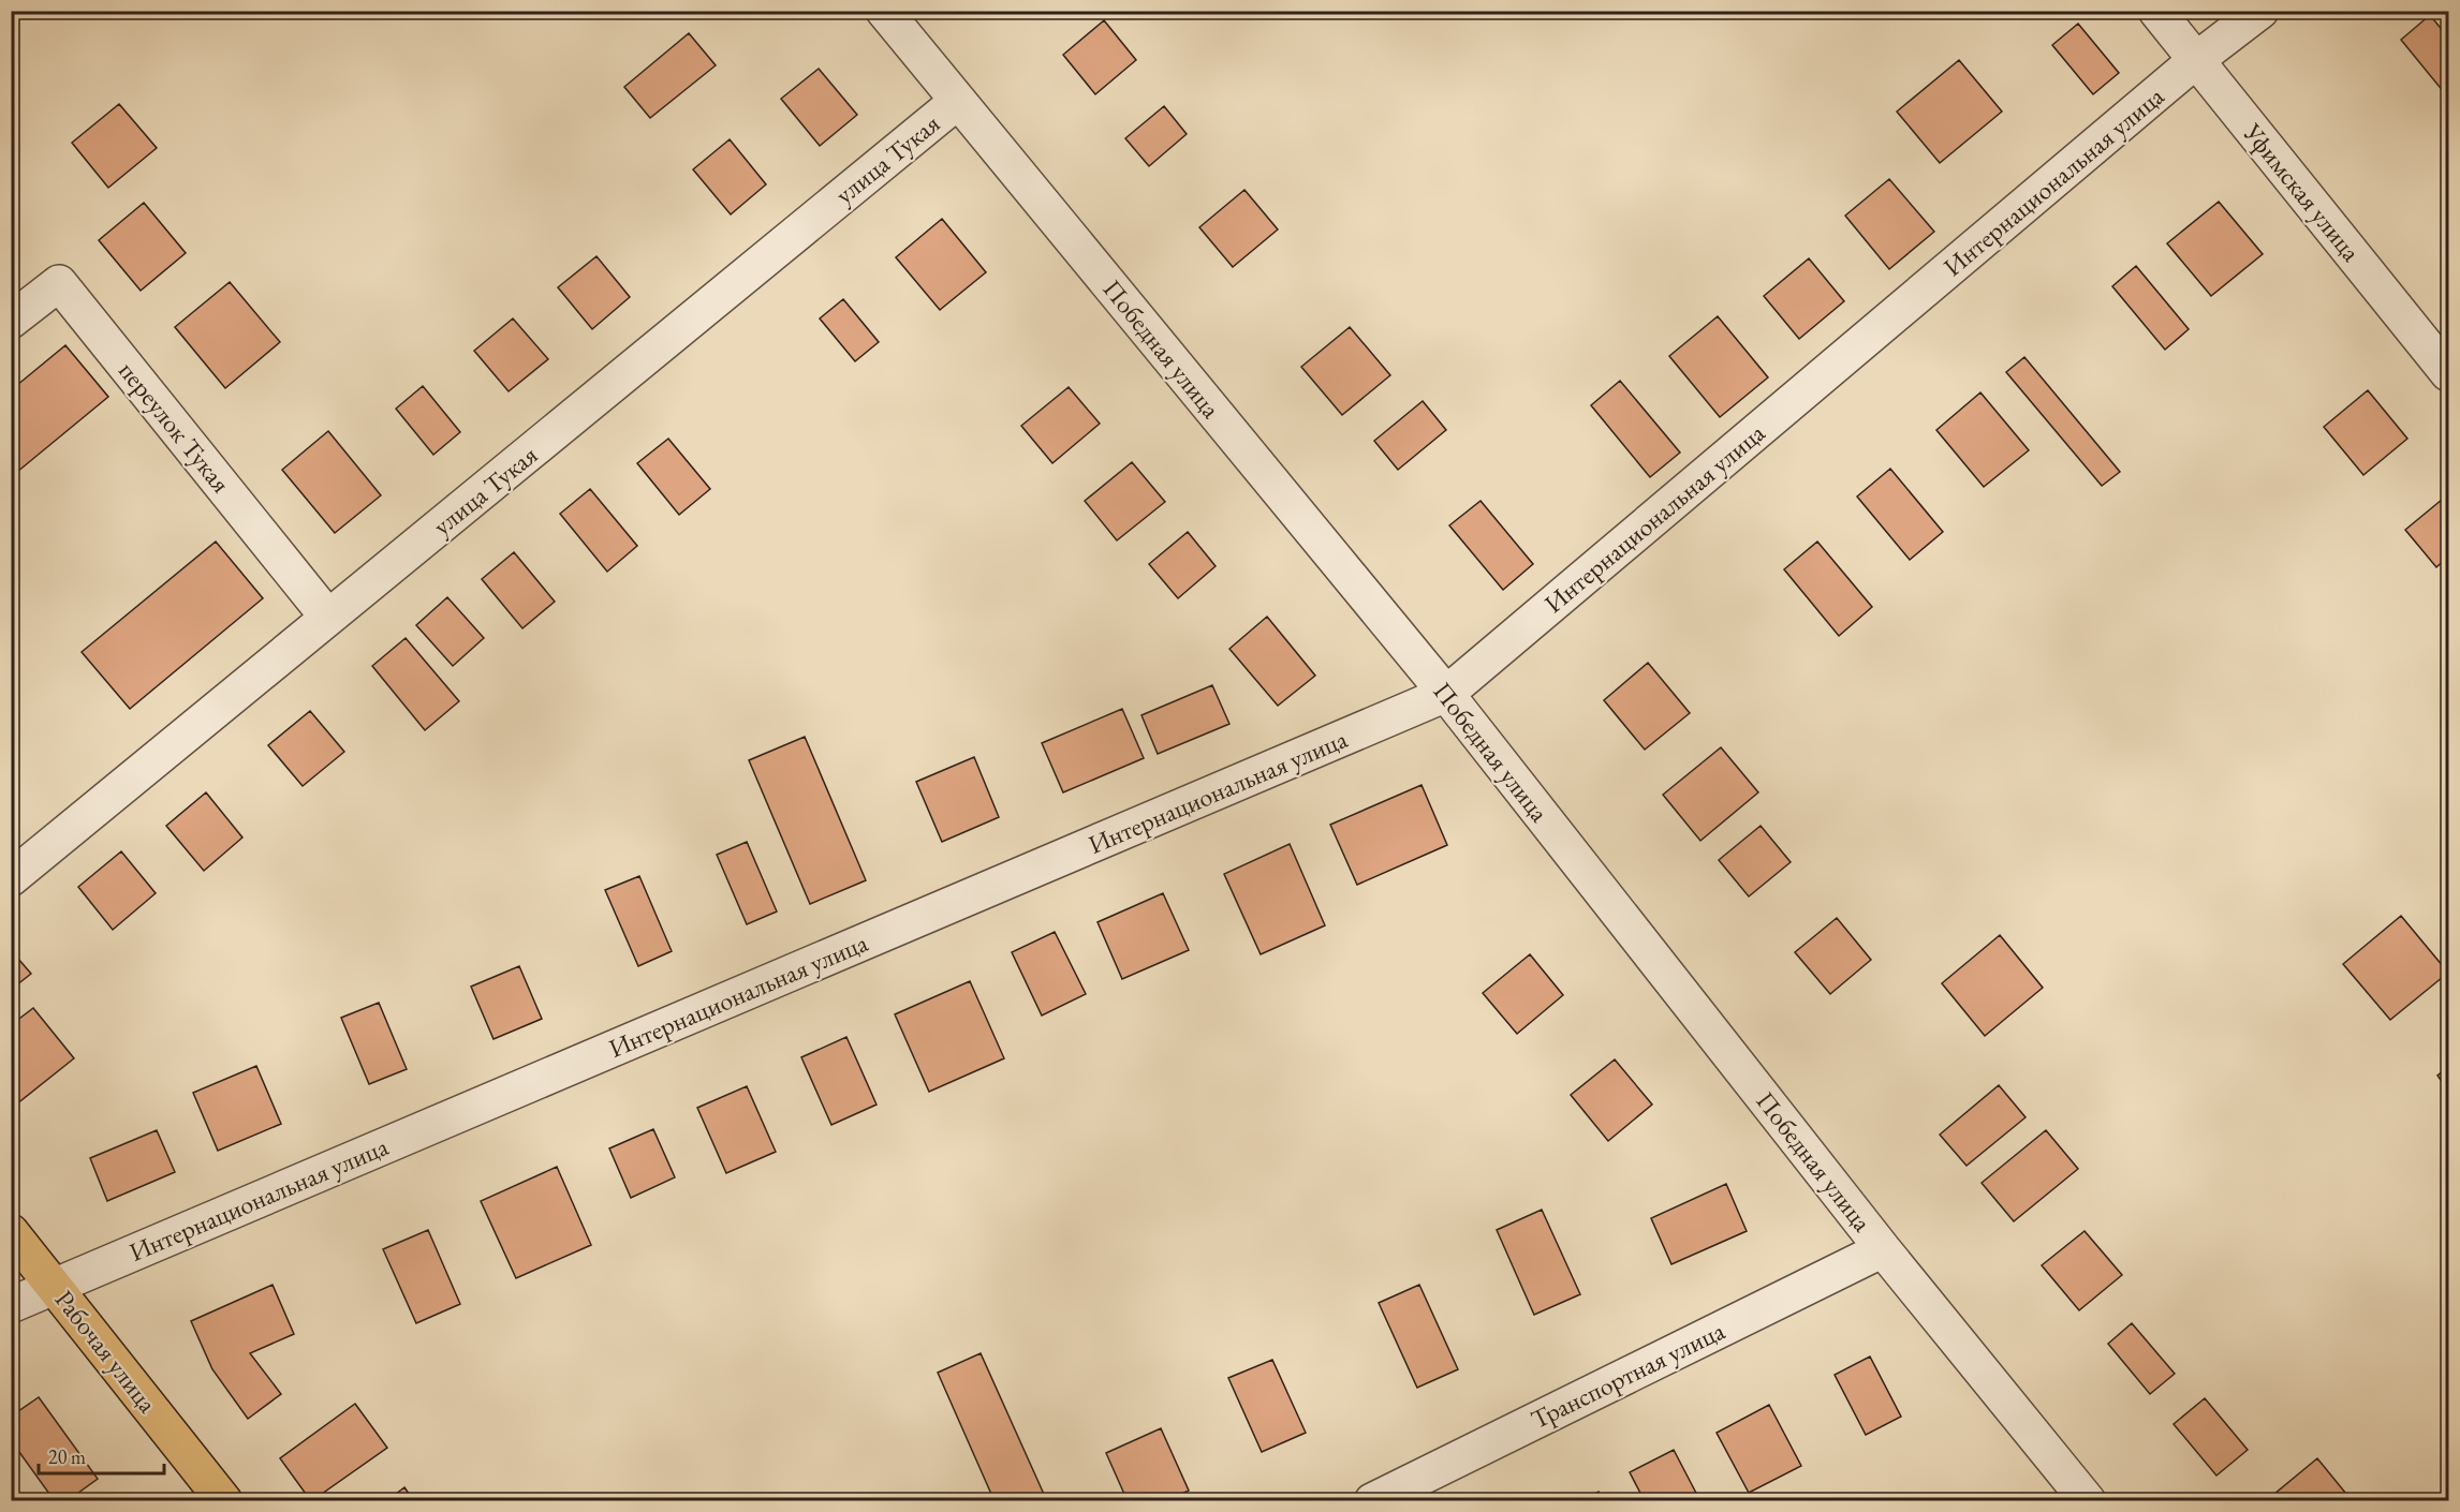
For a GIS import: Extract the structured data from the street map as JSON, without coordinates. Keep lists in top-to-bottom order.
{
  "streets": {
    "main road": ["Рабочая улица"],
    "street": [
      "улица Тукая",
      "Интернациональная улица",
      "Уфимская улица",
      "Победная улица",
      "переулок Тукая",
      "Транспортная улица"
    ]
  },
  "crossings": [
    ["улица Тукая", "Победная улица"],
    ["улица Тукая", "переулок Тукая"],
    ["Интернациональная улица", "Уфимская улица"],
    ["Интернациональная улица", "Победная улица"],
    ["Интернациональная улица", "Рабочая улица"],
    ["Победная улица", "Транспортная улица"]
  ],
  "scale_bar": "20 m"
}
